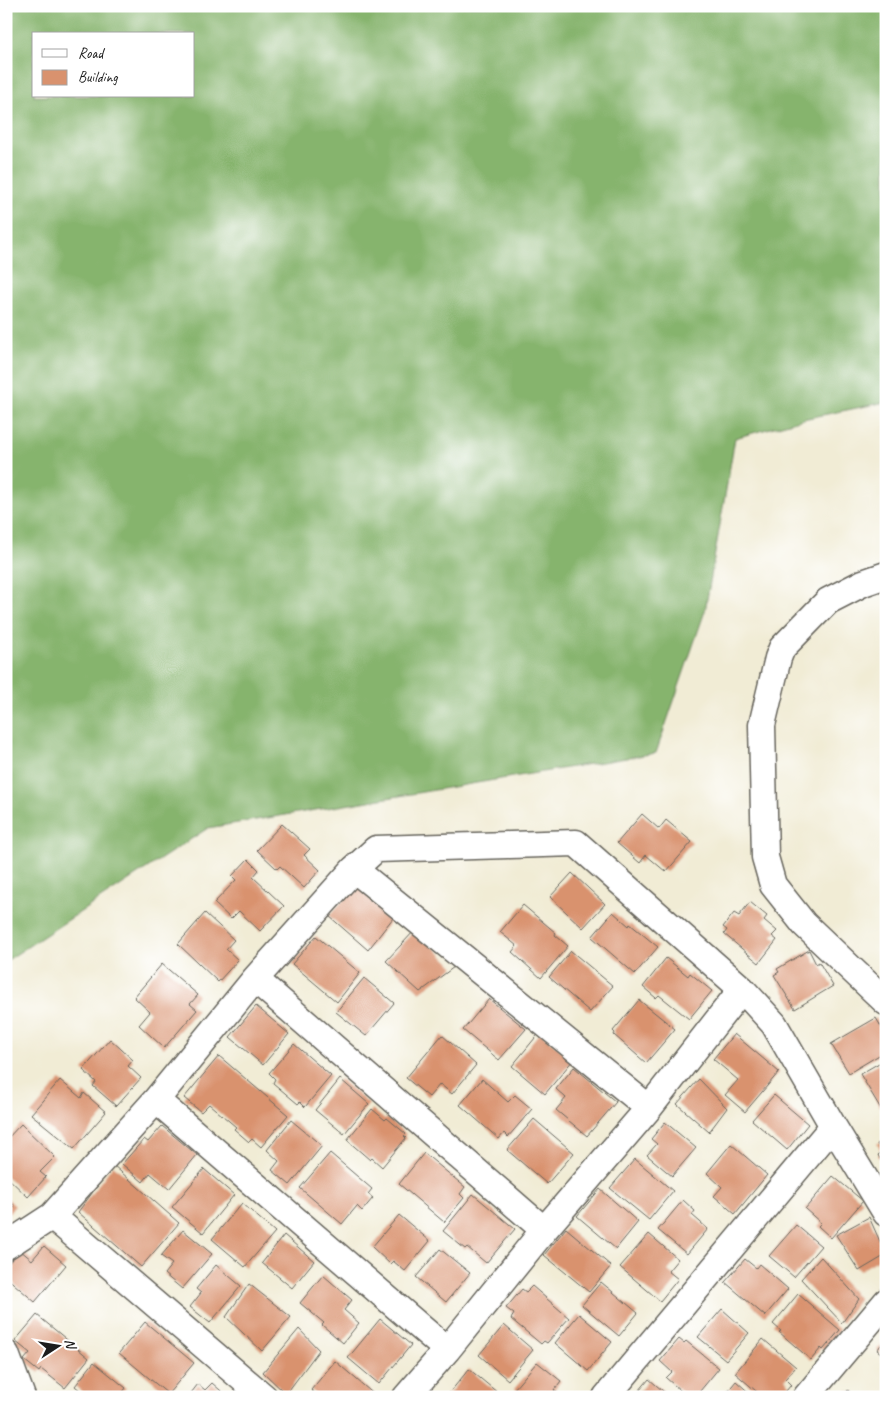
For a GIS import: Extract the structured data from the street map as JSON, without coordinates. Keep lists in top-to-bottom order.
{
  "legend": ["Road", "Building"],
  "north": "right"
}
